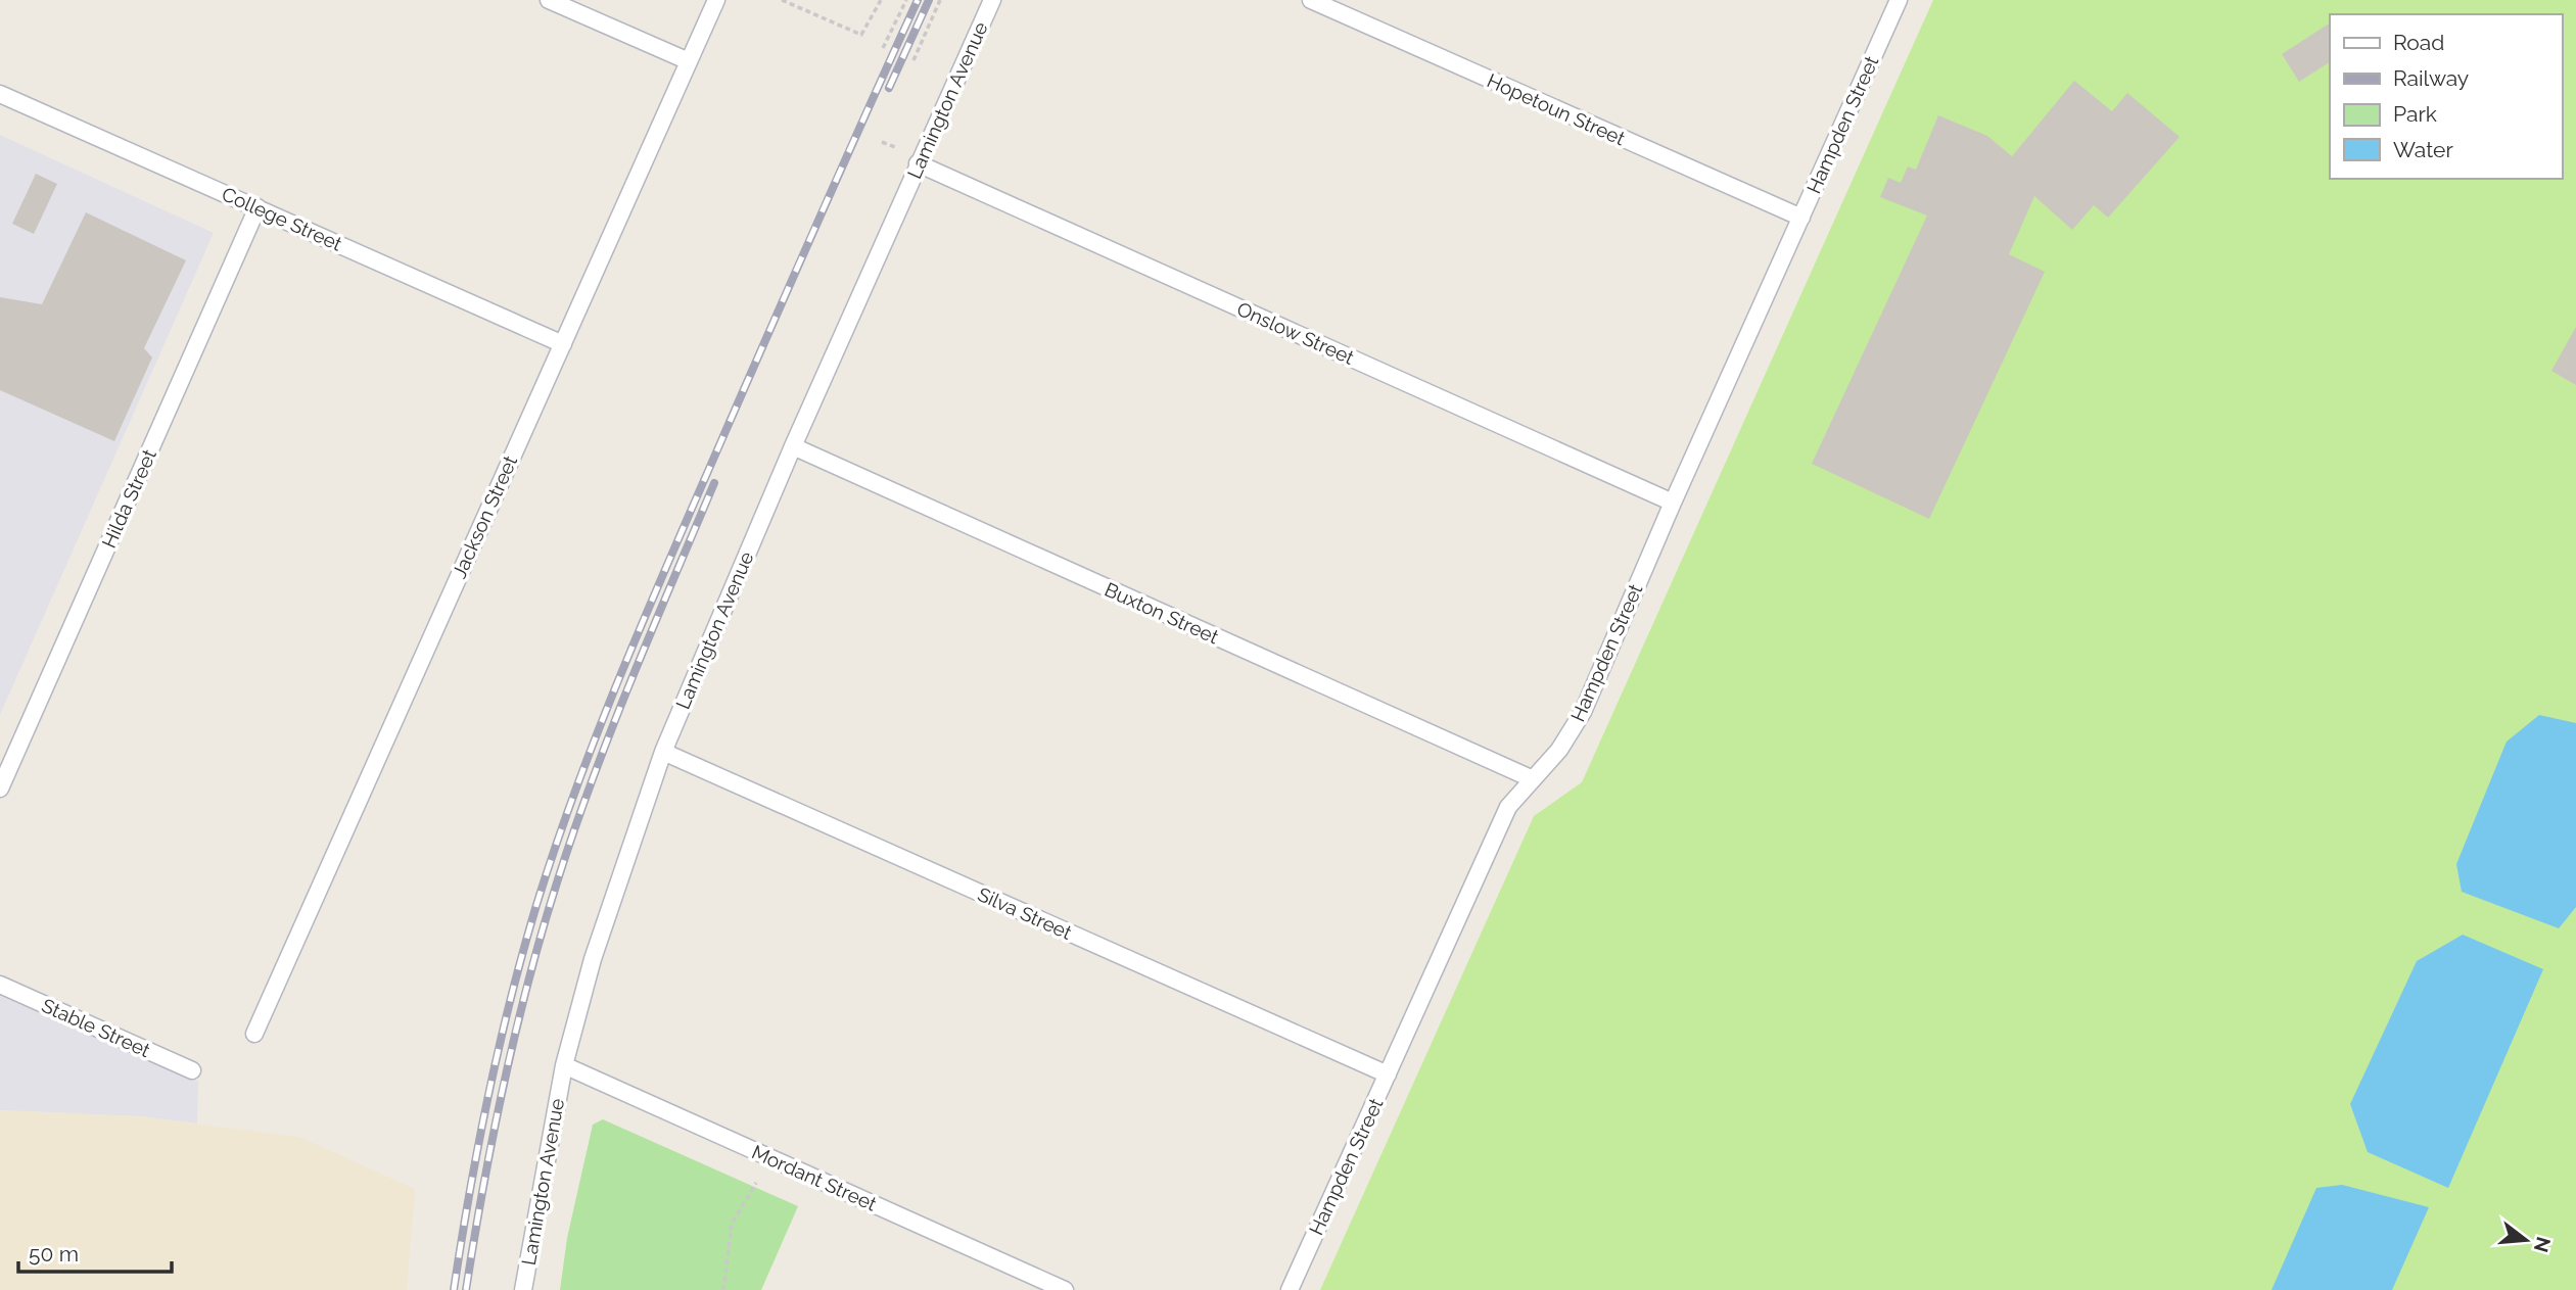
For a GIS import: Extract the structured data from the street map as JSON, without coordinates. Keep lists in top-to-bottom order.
{
  "streets": {
    "street": [
      "Lamington Avenue",
      "Hopetoun Street",
      "Hampden Street",
      "College Street",
      "Onslow Street",
      "Hilda Street",
      "Jackson Street",
      "Buxton Street",
      "Silva Street",
      "Stable Street",
      "Mordant Street"
    ]
  },
  "crossings": [
    ["Lamington Avenue", "Onslow Street"],
    ["Lamington Avenue", "Buxton Street"],
    ["Lamington Avenue", "Silva Street"],
    ["Lamington Avenue", "Mordant Street"],
    ["Hopetoun Street", "Hampden Street"],
    ["Hampden Street", "Onslow Street"],
    ["Hampden Street", "Buxton Street"],
    ["Hampden Street", "Silva Street"],
    ["College Street", "Hilda Street"],
    ["College Street", "Jackson Street"]
  ],
  "legend": [
    "Road",
    "Railway",
    "Park",
    "Water"
  ],
  "scale_bar": "50 m",
  "north": "right"
}
